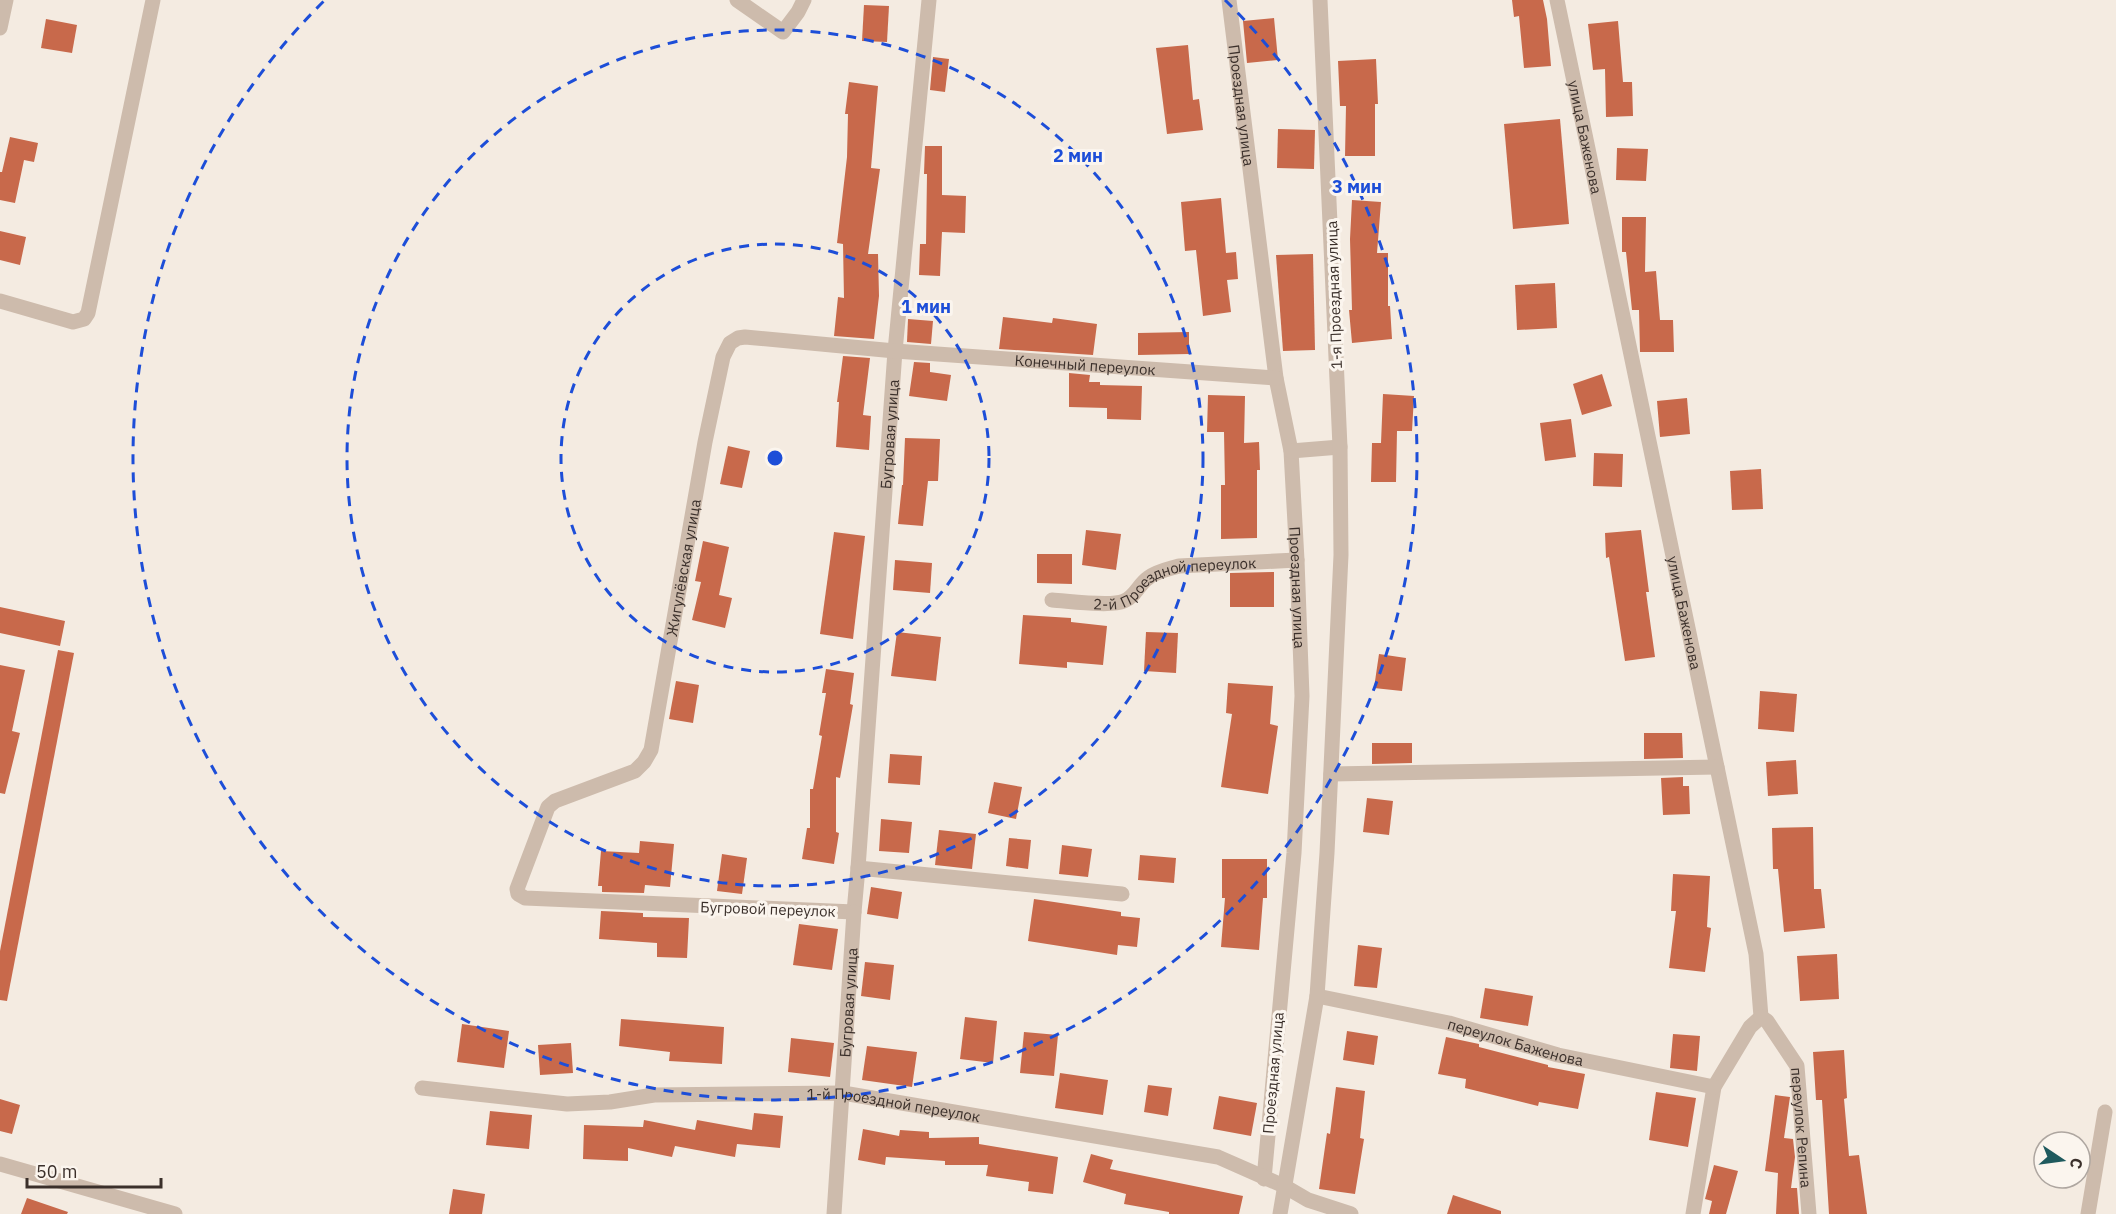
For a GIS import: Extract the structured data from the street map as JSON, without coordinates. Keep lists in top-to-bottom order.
{
  "streets": {
    "street": [
      "Проездная улица",
      "улица Баженова",
      "1-я Проездная улица",
      "Конечный переулок",
      "Бугровая улица",
      "Жигулёвская улица",
      "2-й Проездной переулок",
      "Бугровой переулок",
      "переулок Баженова",
      "1-й Проездной переулок",
      "переулок Репина"
    ]
  },
  "crossings": [
    ["Проездная улица", "1-я Проездная улица"],
    ["Проездная улица", "Конечный переулок"],
    ["Проездная улица", "2-й Проездной переулок"],
    ["Проездная улица", "переулок Баженова"],
    ["Проездная улица", "1-й Проездной переулок"],
    ["улица Баженова", "переулок Репина"],
    ["Конечный переулок", "Бугровая улица"],
    ["Конечный переулок", "Жигулёвская улица"],
    ["Бугровая улица", "Жигулёвская улица"],
    ["Бугровая улица", "Бугровой переулок"],
    ["Бугровая улица", "1-й Проездной переулок"],
    ["Жигулёвская улица", "Бугровой переулок"]
  ],
  "scale_bar": "50 m",
  "north": "right",
  "rings": ["2 мин", "3 мин", "1 мин"]
}
